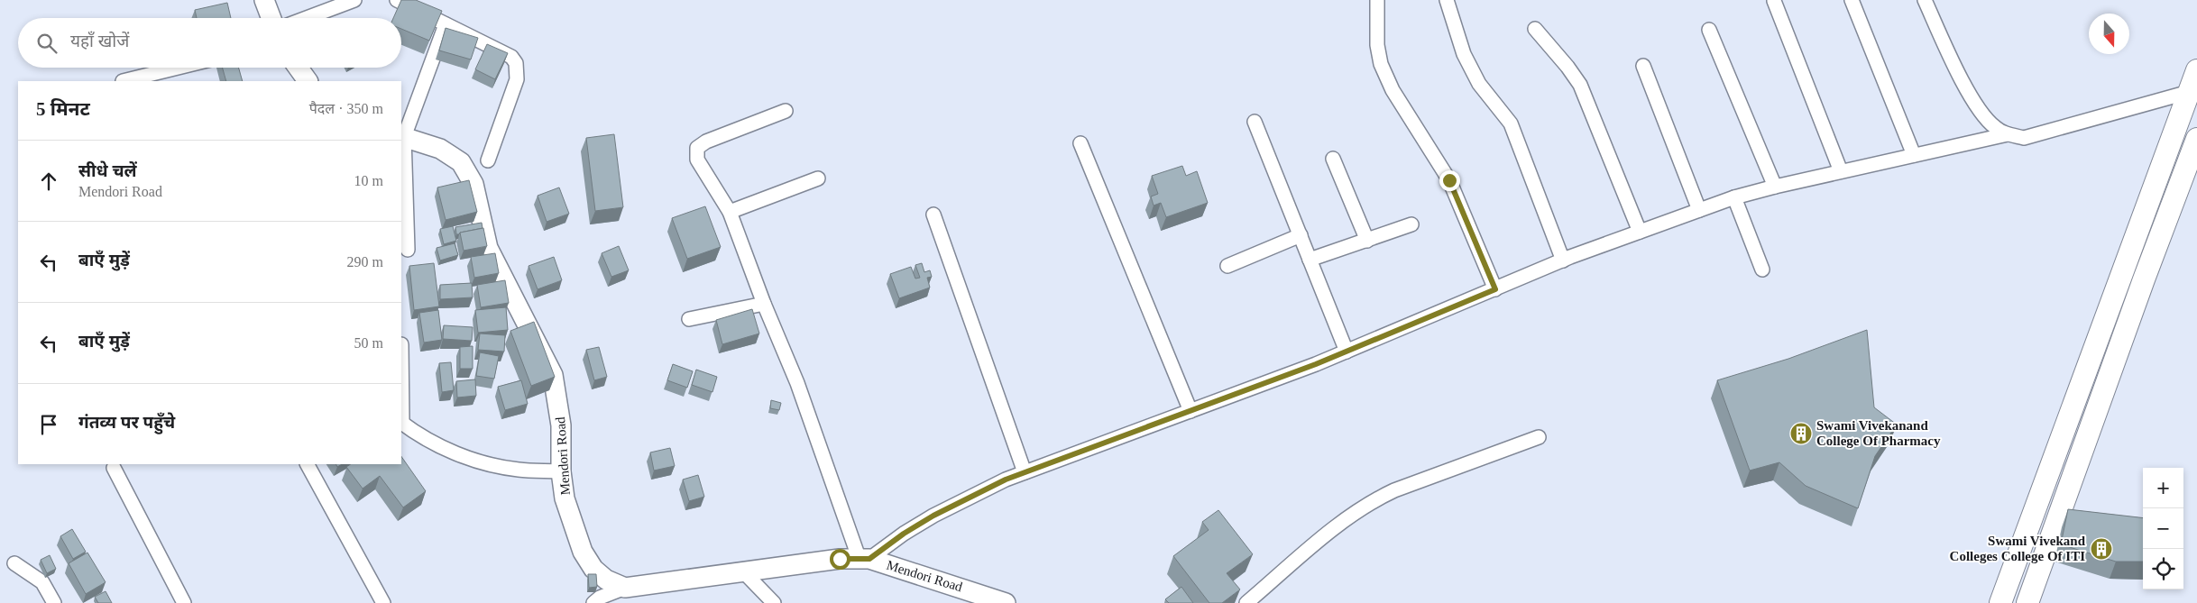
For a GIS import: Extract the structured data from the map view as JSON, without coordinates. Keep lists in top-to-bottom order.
{
  "streets": {
    "main road": ["Mendori Road"]
  },
  "places": {
    "building": ["Swami Vivekanand College Of Pharmacy", "Swami Vivekand Colleges College Of ITI"]
  },
  "north": "bottom",
  "page": {
    "search": "यहाँ खोजें",
    "heading": ["5 मिनट", "पैदल · 350 m"],
    "list": [
      ["सीधे चलें", "Mendori Road", "10 m"],
      ["बाएँ मुड़ें", "290 m"],
      ["बाएँ मुड़ें", "50 m"],
      "गंतव्य पर पहुँचे"
    ],
    "map_buttons": ["+", "−"]
  }
}
